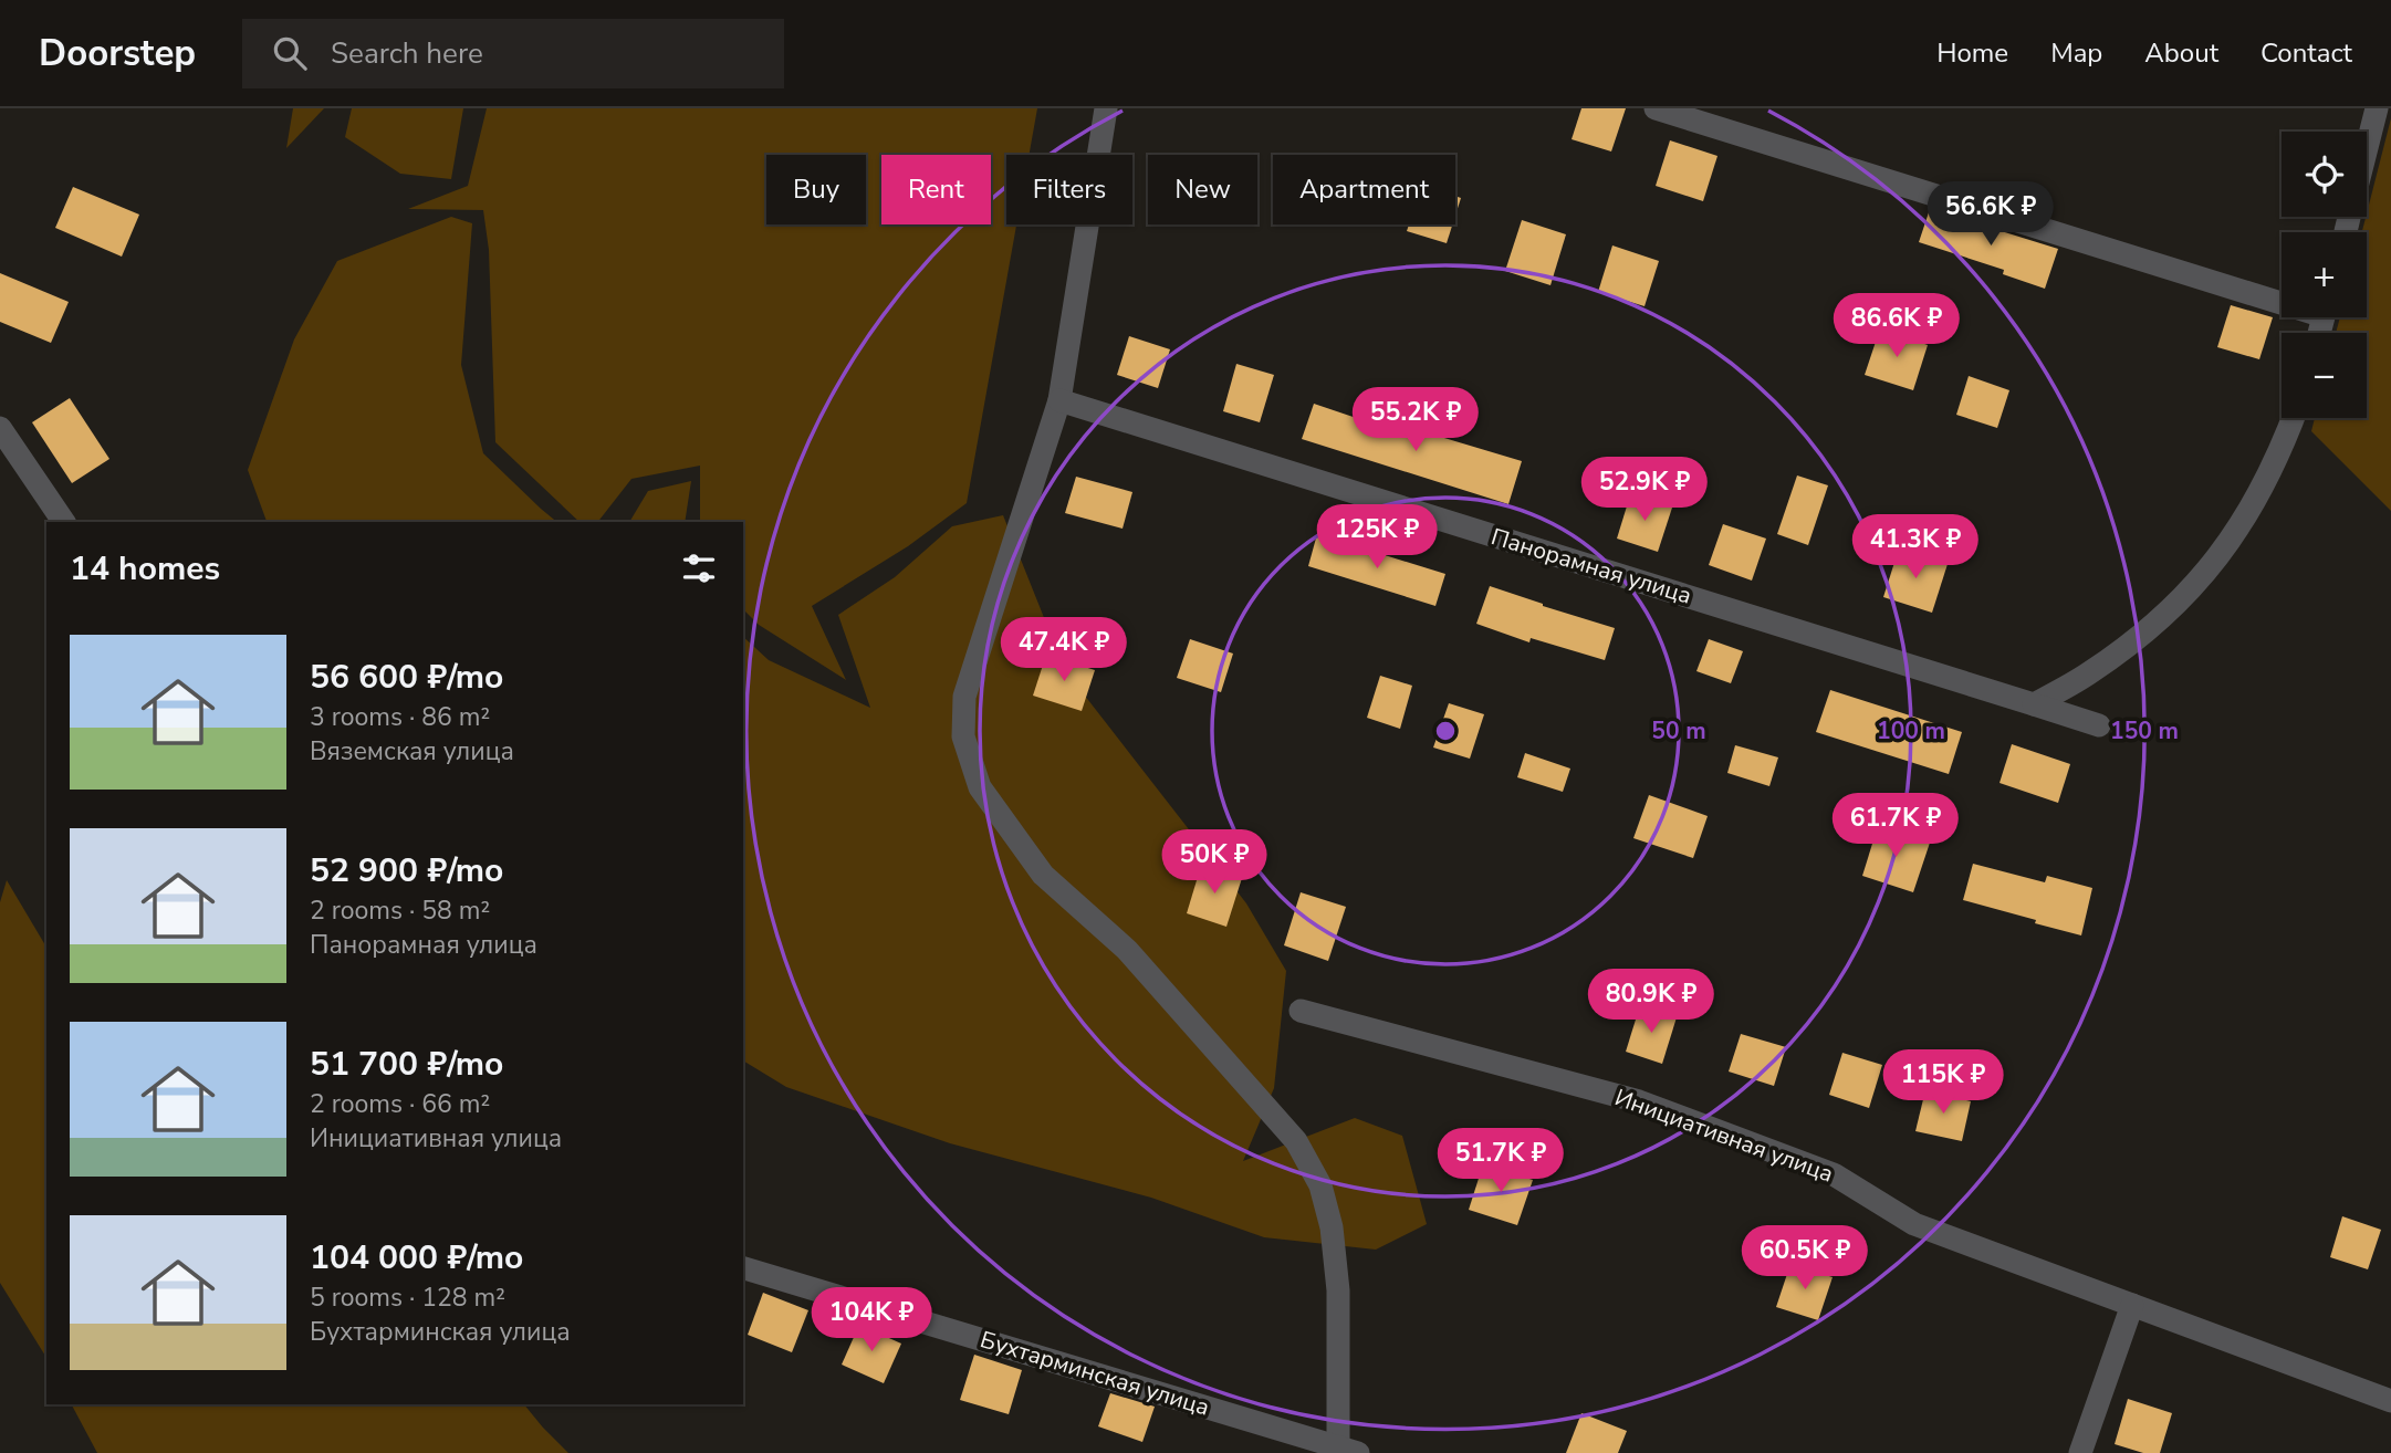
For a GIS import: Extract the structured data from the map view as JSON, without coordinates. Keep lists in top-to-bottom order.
{
  "streets": {
    "street": ["Панорамная улица", "Инициативная улица", "Бухтарминская улица"]
  },
  "page": {
    "header": "Doorstep",
    "search": "Search here",
    "nav": [
      "Home",
      "Map",
      "About",
      "Contact"
    ],
    "map_buttons": ["+", "−"],
    "chip": [
      "Buy",
      "Rent",
      "Filters",
      "New",
      "Apartment"
    ],
    "price": [
      "56.6K ₽",
      "86.6K ₽",
      "55.2K ₽",
      "52.9K ₽",
      "125K ₽",
      "41.3K ₽",
      "47.4K ₽",
      "61.7K ₽",
      "50K ₽",
      "80.9K ₽",
      "115K ₽",
      "51.7K ₽",
      "60.5K ₽",
      "104K ₽"
    ],
    "heading": "14 homes",
    "list": [
      {
        "name": "56 600 ₽/mo",
        "note": "3 rooms · 86 m² · Вяземская улица"
      },
      {
        "name": "52 900 ₽/mo",
        "note": "2 rooms · 58 m² · Панорамная улица"
      },
      {
        "name": "51 700 ₽/mo",
        "note": "2 rooms · 66 m² · Инициативная улица"
      },
      {
        "name": "104 000 ₽/mo",
        "note": "5 rooms · 128 m² · Бухтарминская улица"
      }
    ]
  },
  "rings": ["50 m", "100 m", "150 m"]
}
